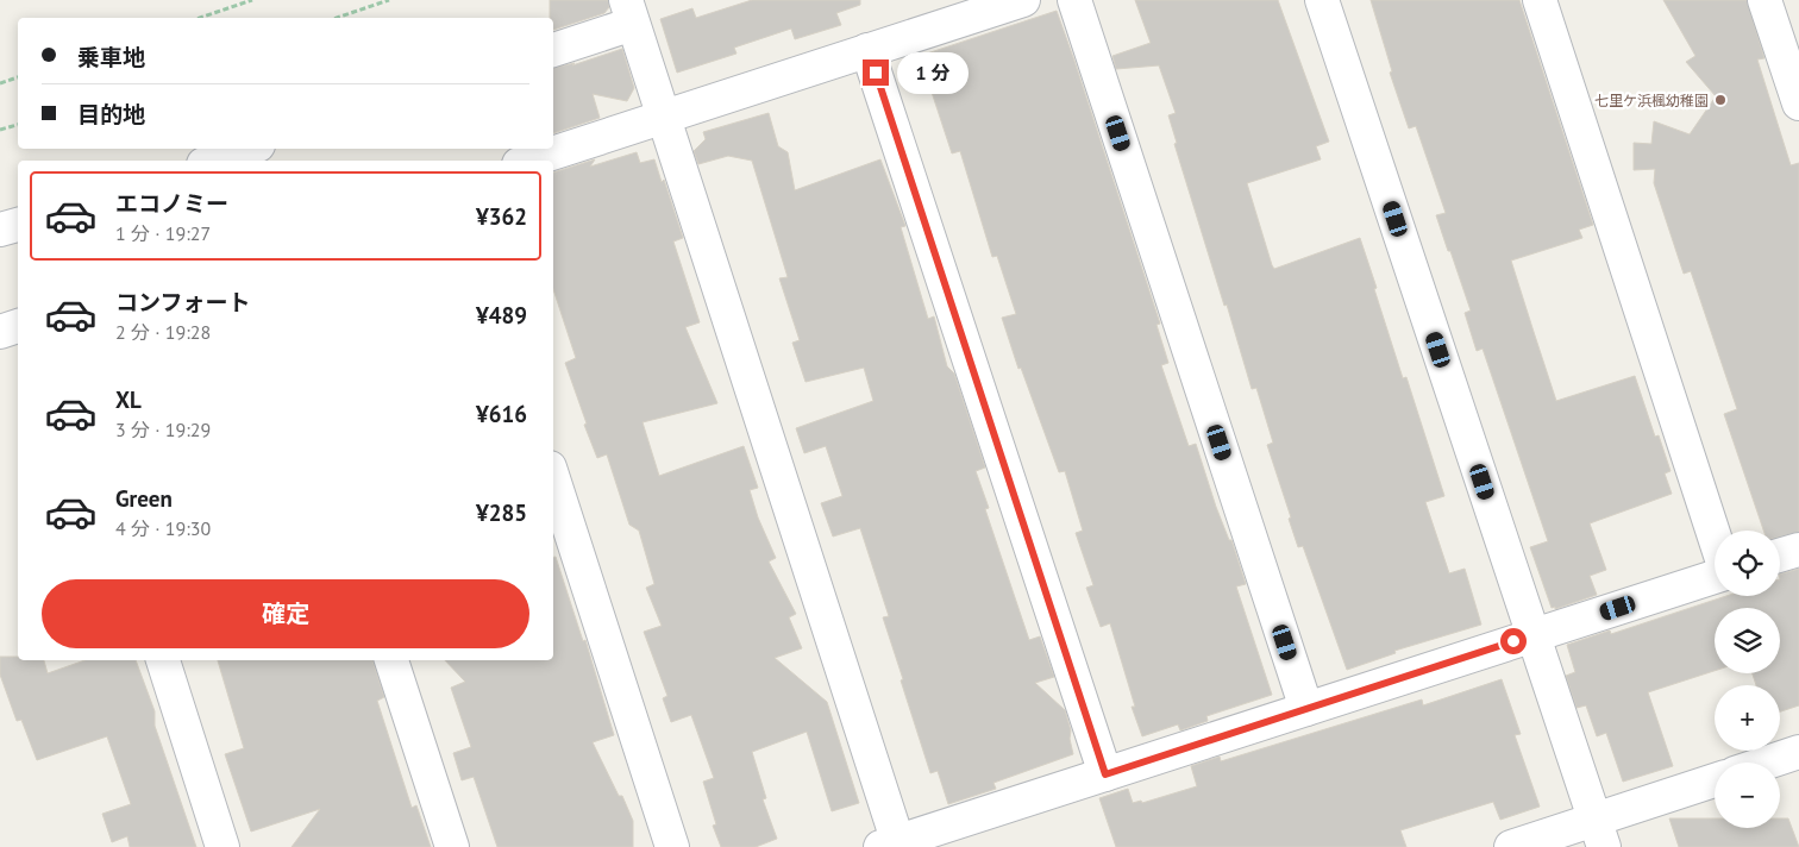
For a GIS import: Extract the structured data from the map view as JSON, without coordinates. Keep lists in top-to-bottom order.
{
  "places": ["七里ケ浜楓幼稚園"],
  "page": {
    "banner": ["乗車地", "目的地"],
    "bubble": "1 分",
    "list": [
      {
        "name": "エコノミー",
        "note": "1 分 · 19:27",
        "value": "¥362"
      },
      {
        "name": "コンフォート",
        "note": "2 分 · 19:28",
        "value": "¥489"
      },
      {
        "name": "XL",
        "note": "3 分 · 19:29",
        "value": "¥616"
      },
      {
        "name": "Green",
        "note": "4 分 · 19:30",
        "value": "¥285"
      }
    ],
    "map_buttons": ["+", "−"],
    "buttons": "確定"
  }
}
